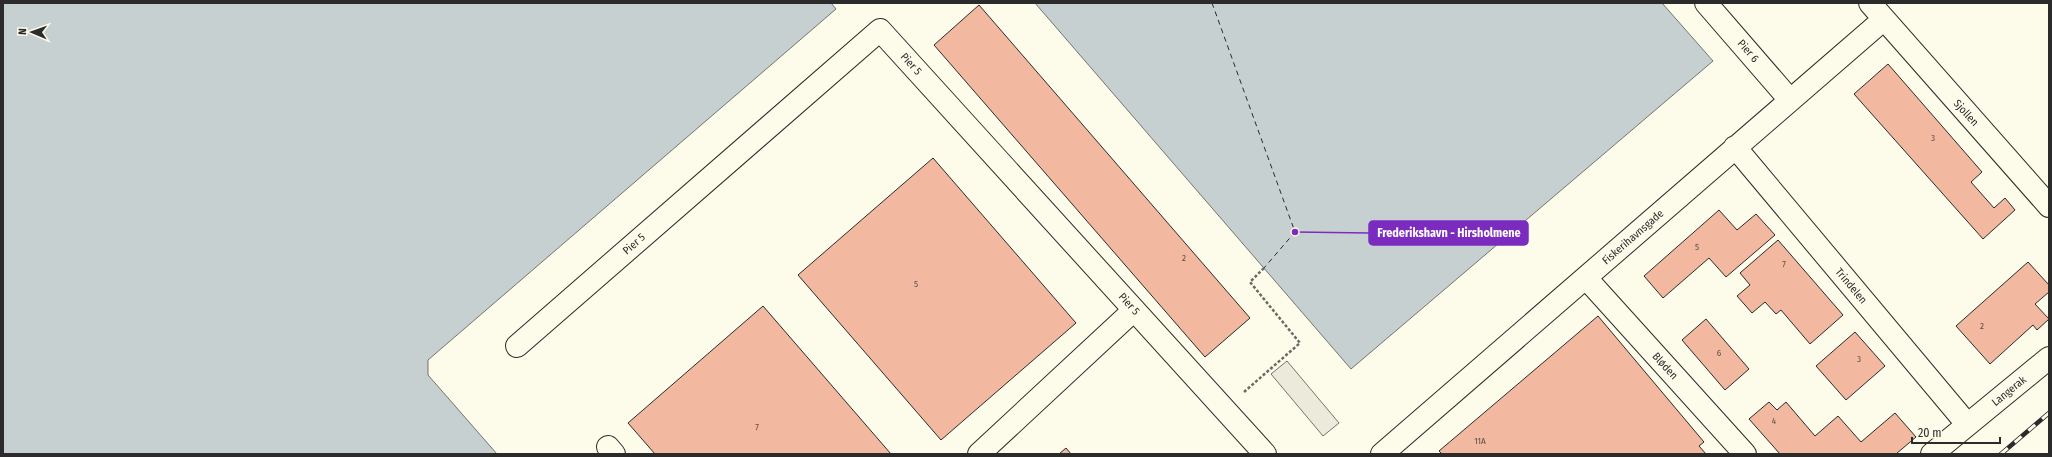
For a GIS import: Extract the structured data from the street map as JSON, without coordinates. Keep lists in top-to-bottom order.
{
  "streets": {
    "street": [
      "Pier 6",
      "Pier 5",
      "Sjollen",
      "Fiskerihavnsgade",
      "Trindelen",
      "Bløden",
      "Langerak"
    ]
  },
  "crossings": [
    ["Pier 6", "Fiskerihavnsgade"],
    ["Sjollen", "Fiskerihavnsgade"],
    ["Fiskerihavnsgade", "Trindelen"],
    ["Fiskerihavnsgade", "Bløden"],
    ["Trindelen", "Langerak"]
  ],
  "places": ["Frederikshavn - Hirsholmene"],
  "house_numbers": [
    "3",
    "5",
    "2",
    "7",
    "5",
    "2",
    "6",
    "3",
    "4",
    "7",
    "11A"
  ],
  "scale_bar": "20 m",
  "north": "left"
}
